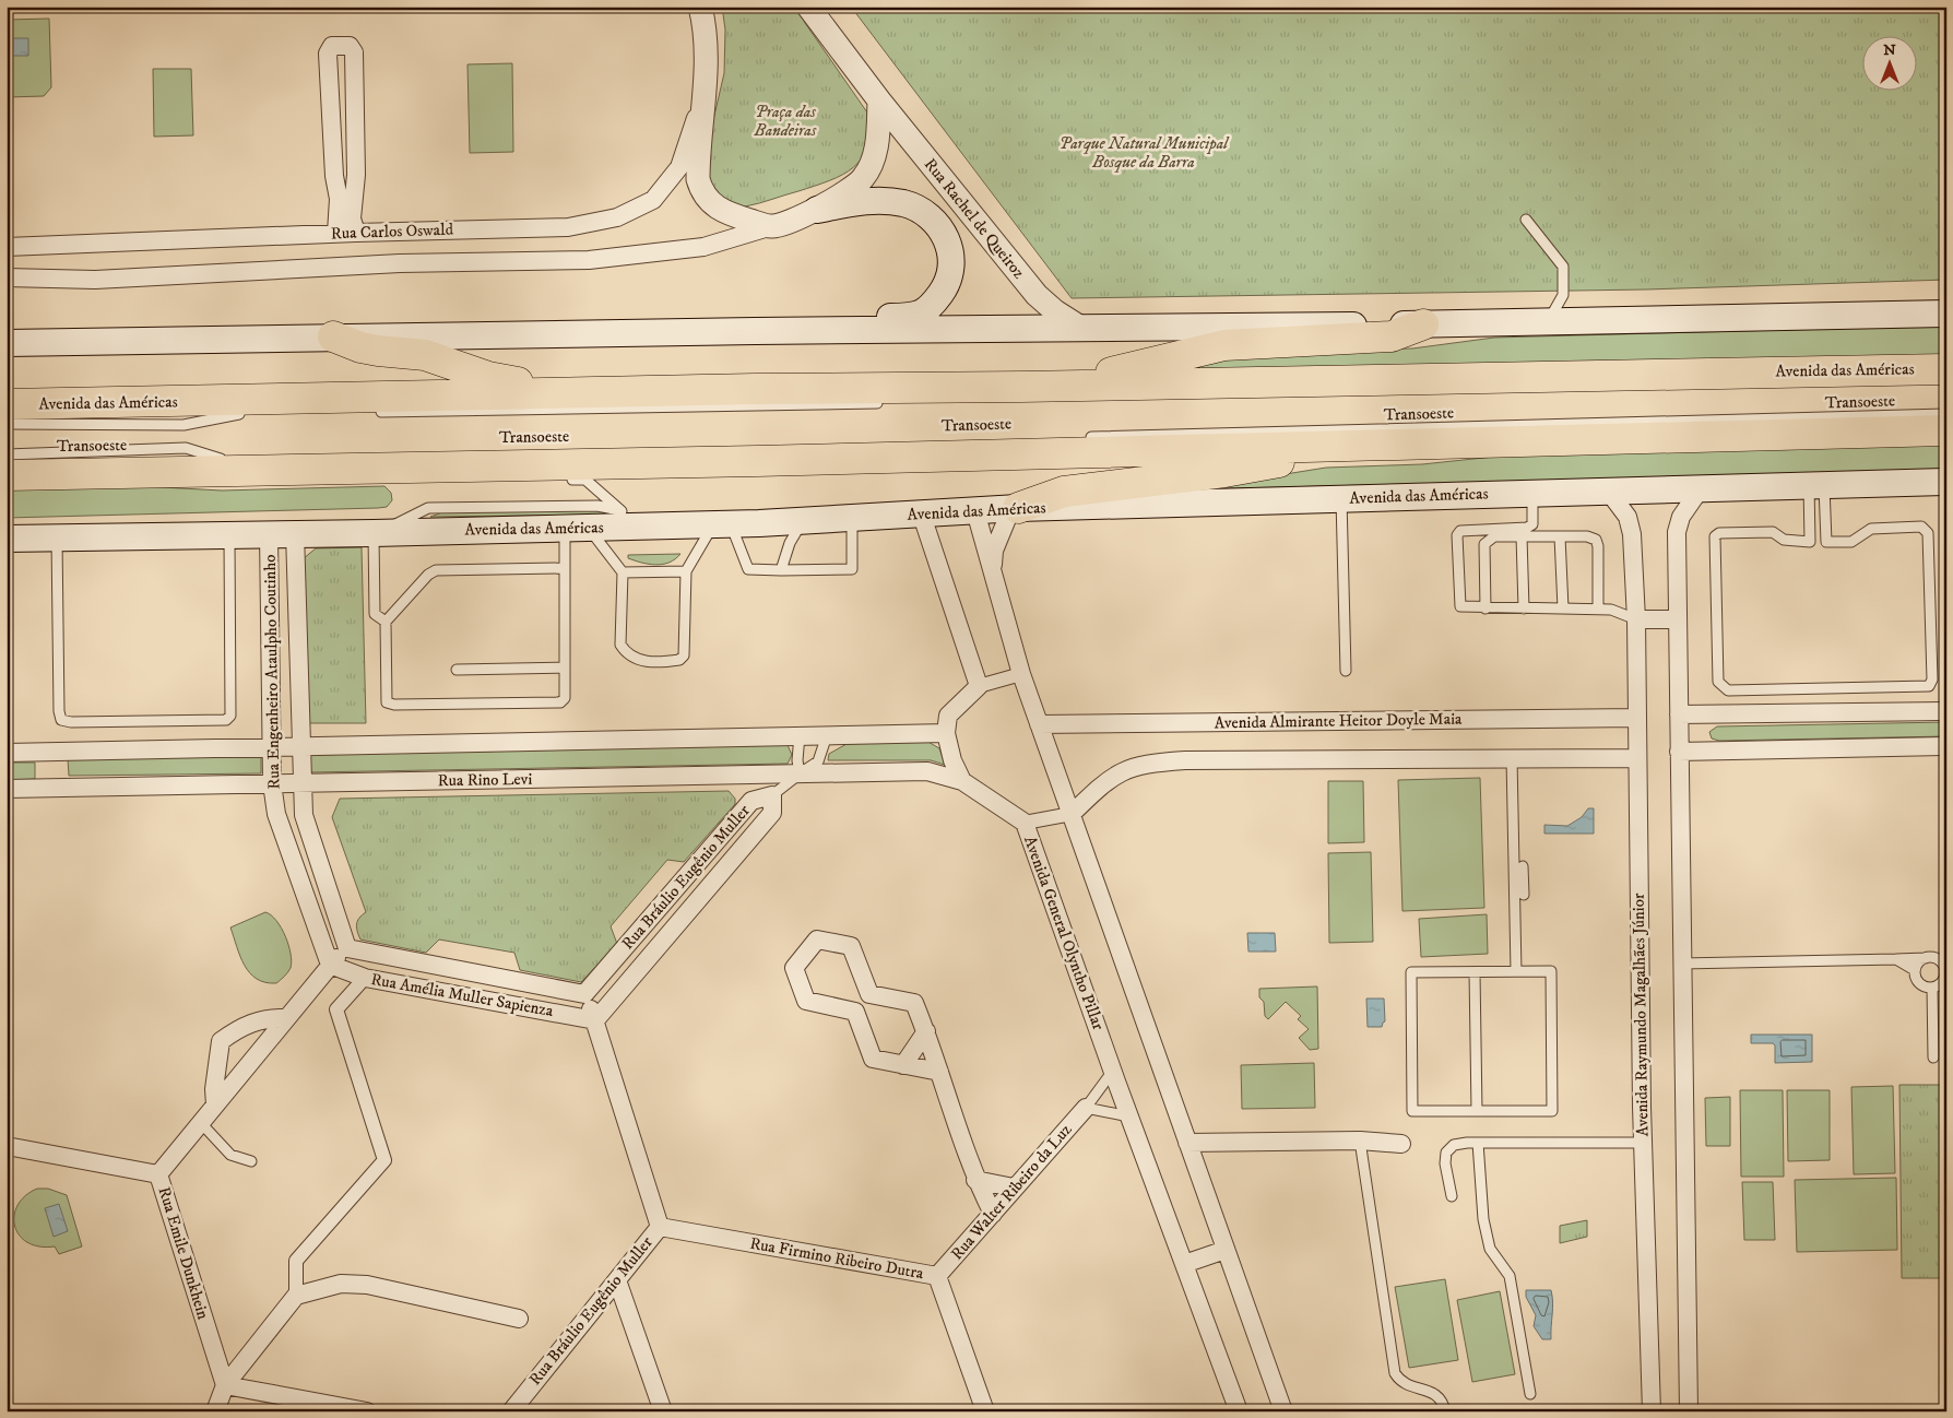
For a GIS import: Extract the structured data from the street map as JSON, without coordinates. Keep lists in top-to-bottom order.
{
  "streets": {
    "highway": ["Avenida das Américas"],
    "street": [
      "Rua Rachel de Queiroz",
      "Rua Carlos Oswald",
      "Rua Engenheiro Ataulpho Coutinho",
      "Avenida Almirante Heitor Doyle Maia",
      "Rua Rino Levi",
      "Rua Bráulio Eugênio Muller",
      "Avenida General Olyntho Pillar",
      "Rua Amélia Muller Sapienza",
      "Avenida Raymundo Magalhães Júnior",
      "Rua Walter Ribeiro da Luz",
      "Rua Emile Dunkhein",
      "Rua Firmino Ribeiro Dutra"
    ],
    "lane": ["Transoeste"]
  },
  "crossings": [
    ["Avenida das Américas", "Rua Engenheiro Ataulpho Coutinho"],
    ["Avenida das Américas", "Avenida Raymundo Magalhães Júnior"],
    ["Rua Engenheiro Ataulpho Coutinho", "Rua Rino Levi"],
    ["Rua Engenheiro Ataulpho Coutinho", "Rua Amélia Muller Sapienza"],
    ["Avenida Almirante Heitor Doyle Maia", "Avenida Raymundo Magalhães Júnior"],
    ["Rua Rino Levi", "Avenida General Olyntho Pillar"],
    ["Rua Bráulio Eugênio Muller", "Rua Amélia Muller Sapienza"],
    ["Rua Bráulio Eugênio Muller", "Rua Firmino Ribeiro Dutra"],
    ["Rua Walter Ribeiro da Luz", "Rua Firmino Ribeiro Dutra"]
  ],
  "parks": ["Praça das Bandeiras", "Parque Natural Municipal Bosque da Barra"],
  "north": "top"
}
